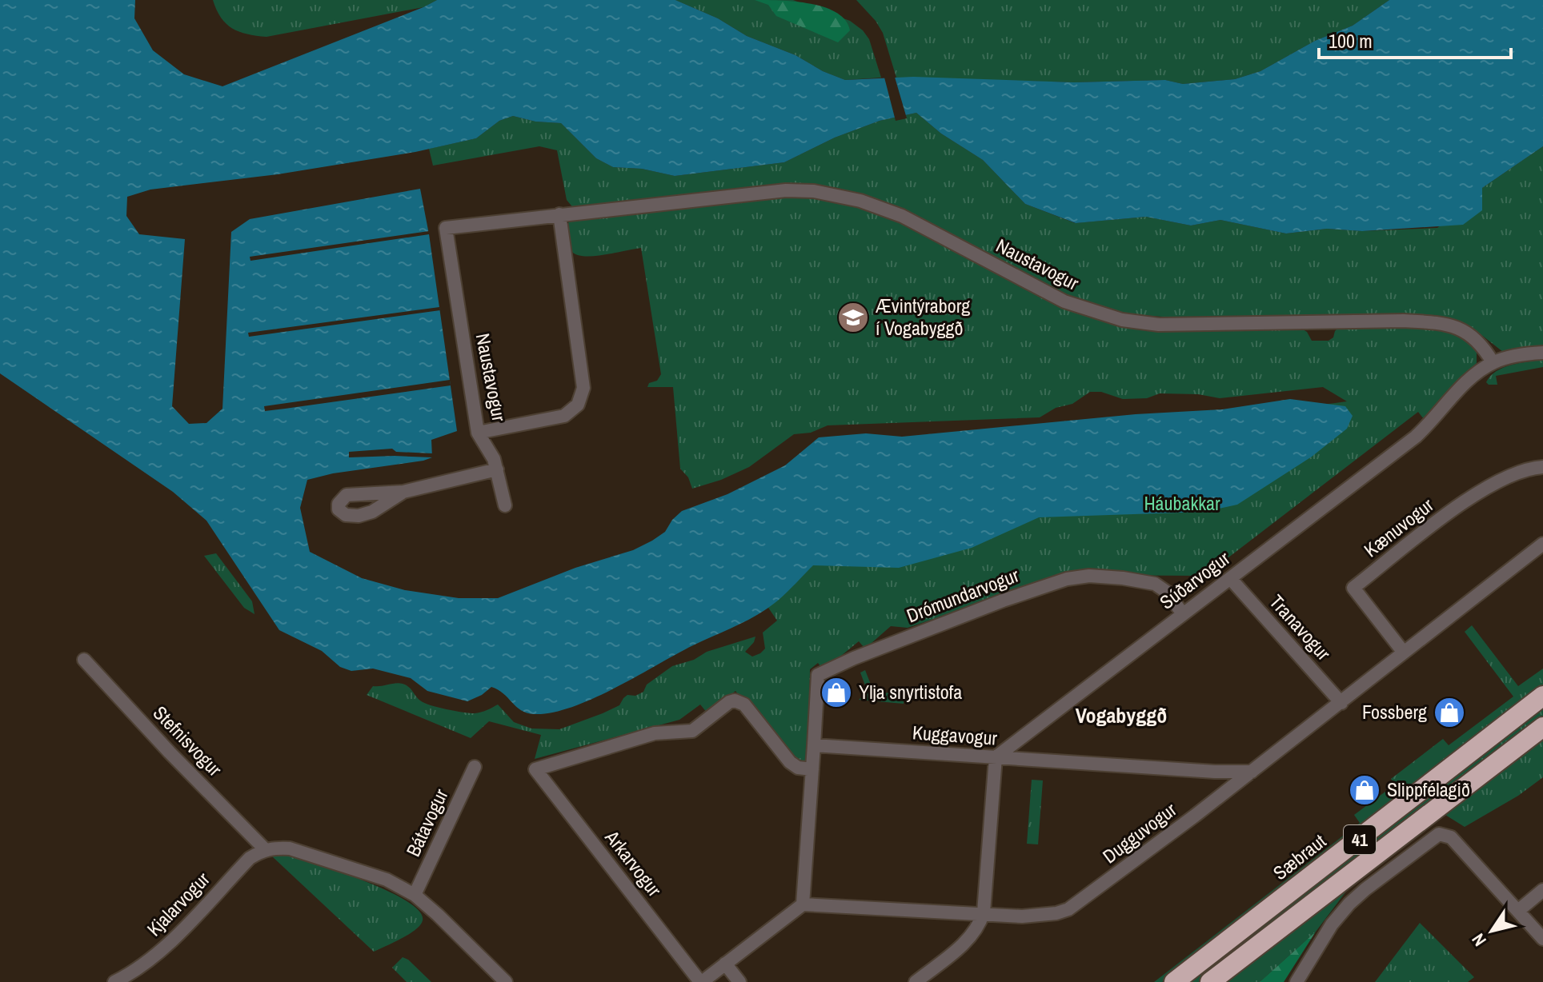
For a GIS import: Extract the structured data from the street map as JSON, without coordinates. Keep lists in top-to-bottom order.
{
  "streets": {
    "highway": ["41", "Sæbraut"],
    "street": [
      "Naustavogur",
      "Kænuvogur",
      "Súðarvogur",
      "Drómundarvogur",
      "Tranavogur",
      "Kuggavogur",
      "Stefnisvogur",
      "Bátavogur",
      "Dugguvogur",
      "Arkarvogur",
      "Kjalarvogur"
    ]
  },
  "crossings": [
    ["Naustavogur", "Súðarvogur"],
    ["Kænuvogur", "Dugguvogur"],
    ["Súðarvogur", "Drómundarvogur"],
    ["Súðarvogur", "Tranavogur"],
    ["Súðarvogur", "Kuggavogur"],
    ["Drómundarvogur", "Kuggavogur"],
    ["Tranavogur", "Dugguvogur"],
    ["Kuggavogur", "Dugguvogur"],
    ["Stefnisvogur", "Kjalarvogur"]
  ],
  "districts": ["Vogabyggð"],
  "parks": ["Háubakkar"],
  "places": {
    "school or university": ["Ævintýraborg í Vogabyggð"],
    "shop": ["Ylja snyrtistofa", "Fossberg", "Slippfélagið"]
  },
  "scale_bar": "100 m",
  "north": "bottom left"
}
